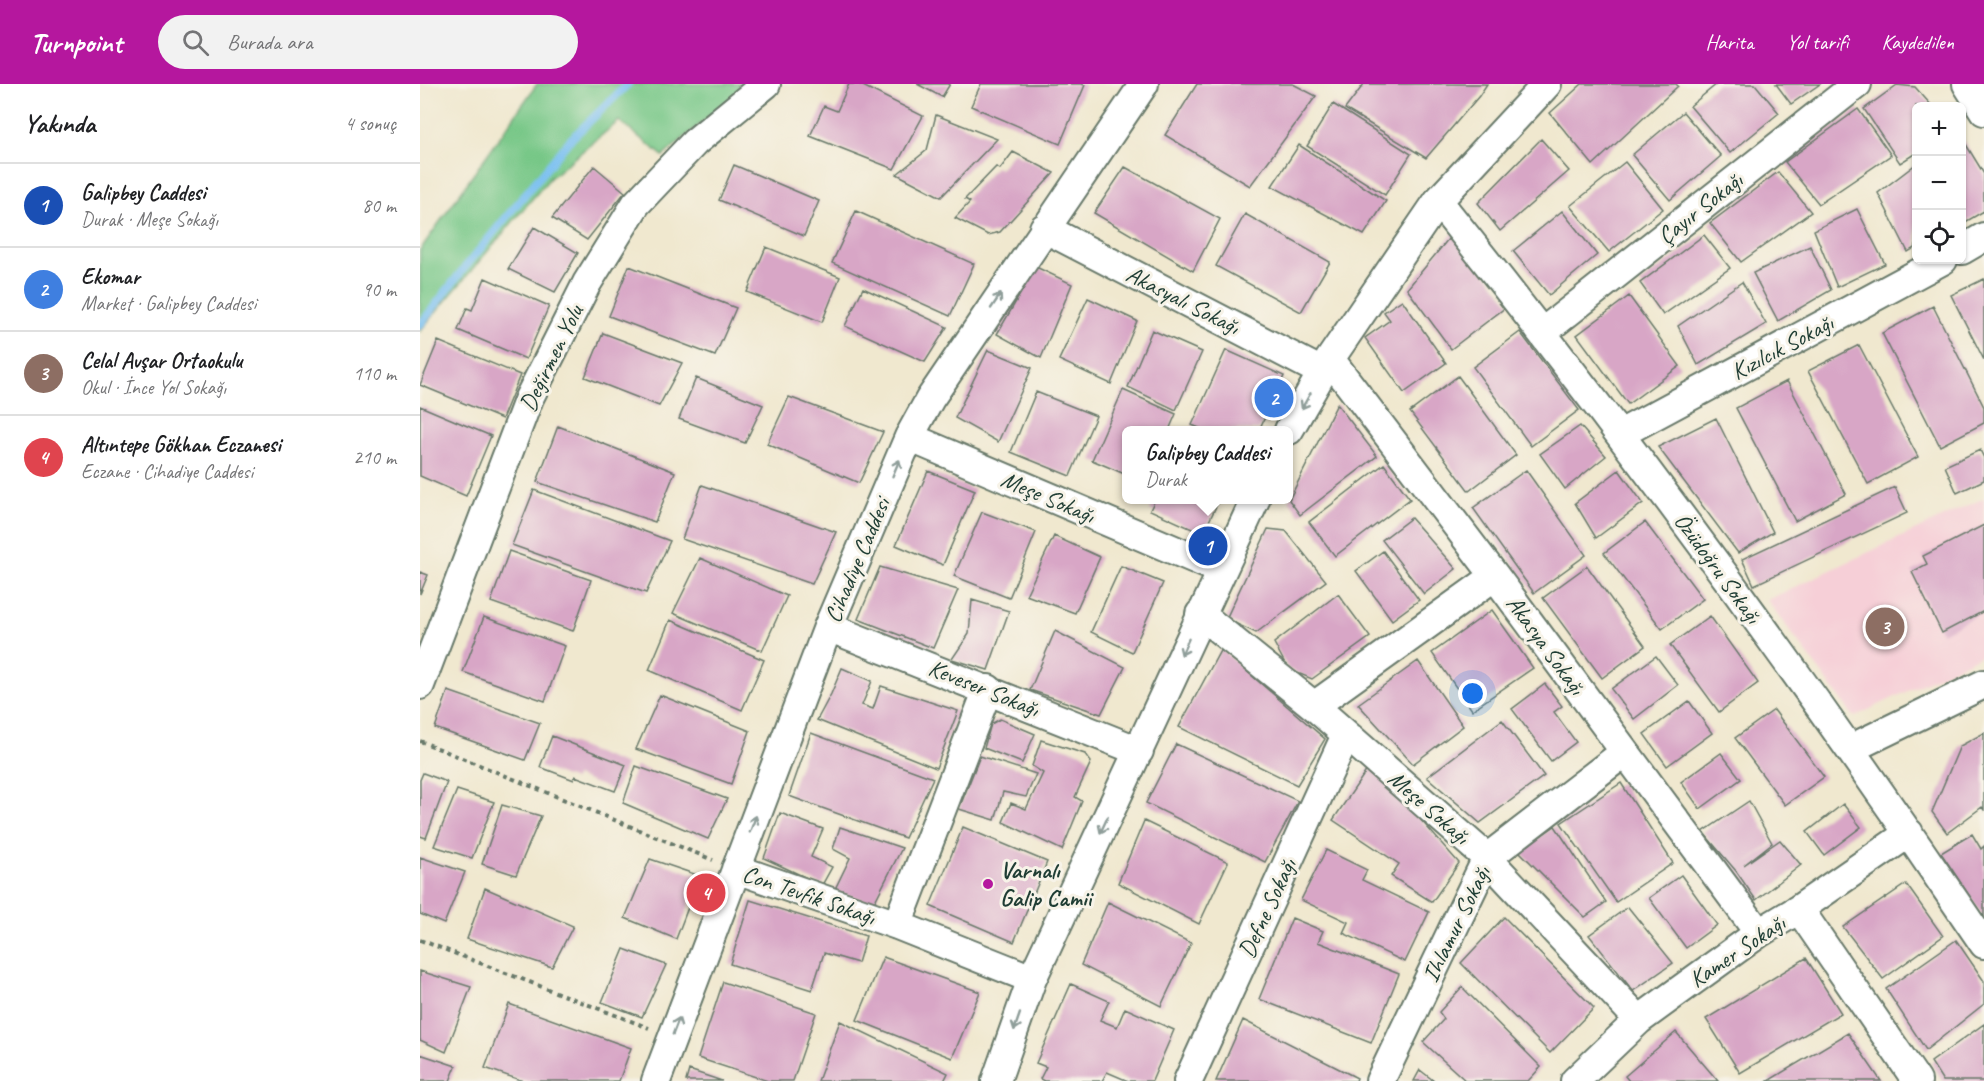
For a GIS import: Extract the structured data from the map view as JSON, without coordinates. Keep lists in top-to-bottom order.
{
  "streets": {
    "street": [
      "Çayır Sokağı",
      "Akasyalı Sokağı",
      "Kızılcık Sokağı",
      "Değirmen Yolu",
      "Meşe Sokağı",
      "Cihadiye Caddesi",
      "Özüdoğru Sokağı",
      "Akasya Sokağı",
      "Keveser Sokağı",
      "Con Tevfik Sokağı",
      "Defne Sokağı",
      "Ihlamur Sokağı",
      "Kamer Sokağı"
    ]
  },
  "crossings": [
    ["Çayır Sokağı", "Özüdoğru Sokağı"],
    ["Akasyalı Sokağı", "Cihadiye Caddesi"],
    ["Akasyalı Sokağı", "Akasya Sokağı"],
    ["Kızılcık Sokağı", "Özüdoğru Sokağı"],
    ["Meşe Sokağı", "Cihadiye Caddesi"],
    ["Meşe Sokağı", "Defne Sokağı"],
    ["Meşe Sokağı", "Ihlamur Sokağı"],
    ["Meşe Sokağı", "Kamer Sokağı"],
    ["Cihadiye Caddesi", "Keveser Sokağı"],
    ["Cihadiye Caddesi", "Con Tevfik Sokağı"],
    ["Özüdoğru Sokağı", "Kamer Sokağı"],
    ["Akasya Sokağı", "Ihlamur Sokağı"],
    ["Akasya Sokağı", "Kamer Sokağı"]
  ],
  "one_way": ["Cihadiye Caddesi"],
  "places": ["Varnalı Galip Camii"],
  "page": {
    "header": "Turnpoint",
    "search": "Burada ara",
    "nav": ["Harita", "Yol tarifi", "Kaydedilen"],
    "heading": ["Yakında", "4 sonuç"],
    "map_buttons": ["+", "−"],
    "list": [
      {
        "mark": "1",
        "name": "Galipbey Caddesi",
        "note": "Durak · Meşe Sokağı",
        "value": "80 m"
      },
      {
        "mark": "2",
        "name": "Ekomar",
        "note": "Market · Galipbey Caddesi",
        "value": "90 m"
      },
      {
        "mark": "3",
        "name": "Celal Avşar Ortaokulu",
        "note": "Okul · İnce Yol Sokağı",
        "value": "110 m"
      },
      {
        "mark": "4",
        "name": "Altıntepe Gökhan Eczanesi",
        "note": "Eczane · Cihadiye Caddesi",
        "value": "210 m"
      }
    ],
    "pins": [
      "2",
      "1",
      "3",
      "4"
    ],
    "popup": ["Galipbey Caddesi", "Durak"]
  }
}
